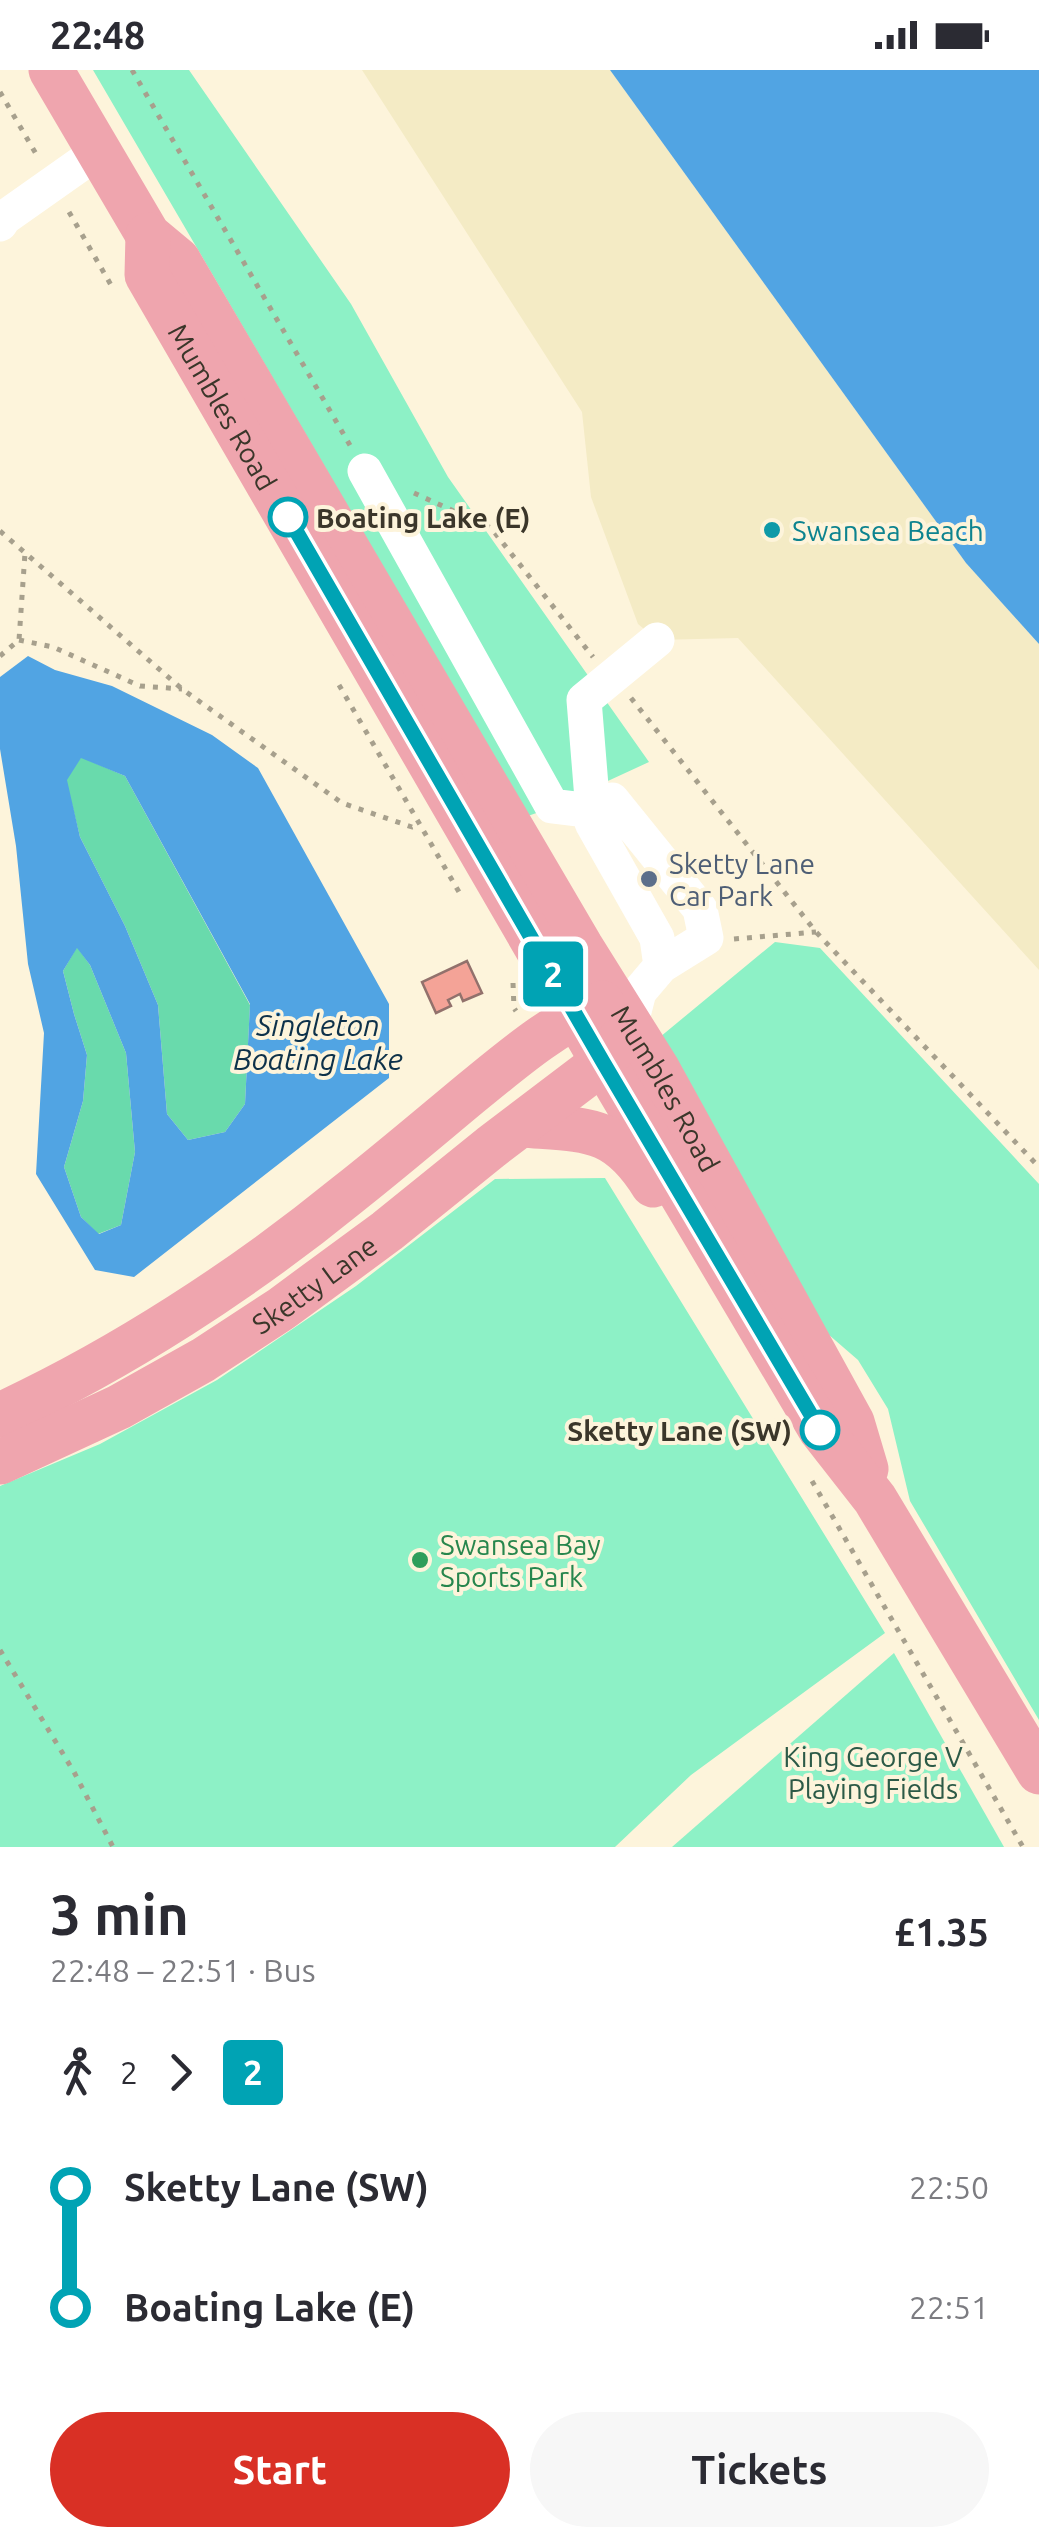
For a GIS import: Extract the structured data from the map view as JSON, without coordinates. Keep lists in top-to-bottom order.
{
  "streets": {
    "main road": ["Mumbles Road", "Sketty Lane"]
  },
  "crossings": [
    ["Mumbles Road", "Sketty Lane"]
  ],
  "water": ["Singleton Boating Lake"],
  "parks": ["King George V Playing Fields"],
  "places": [
    "Boating Lake (E)",
    "Swansea Beach",
    "Sketty Lane Car Park",
    "Sketty Lane (SW)",
    "Swansea Bay Sports Park"
  ],
  "lines": ["bus line 2"],
  "page": {
    "status": "22:48",
    "on_map": "2",
    "heading": ["3 min", "22:48 – 22:51 · Bus", "£1.35"],
    "legs": ["2", "2"],
    "list": [
      {
        "name": "Sketty Lane (SW)",
        "value": "22:50"
      },
      {
        "name": "Boating Lake (E)",
        "value": "22:51"
      }
    ],
    "buttons": ["Start", "Tickets"]
  }
}
